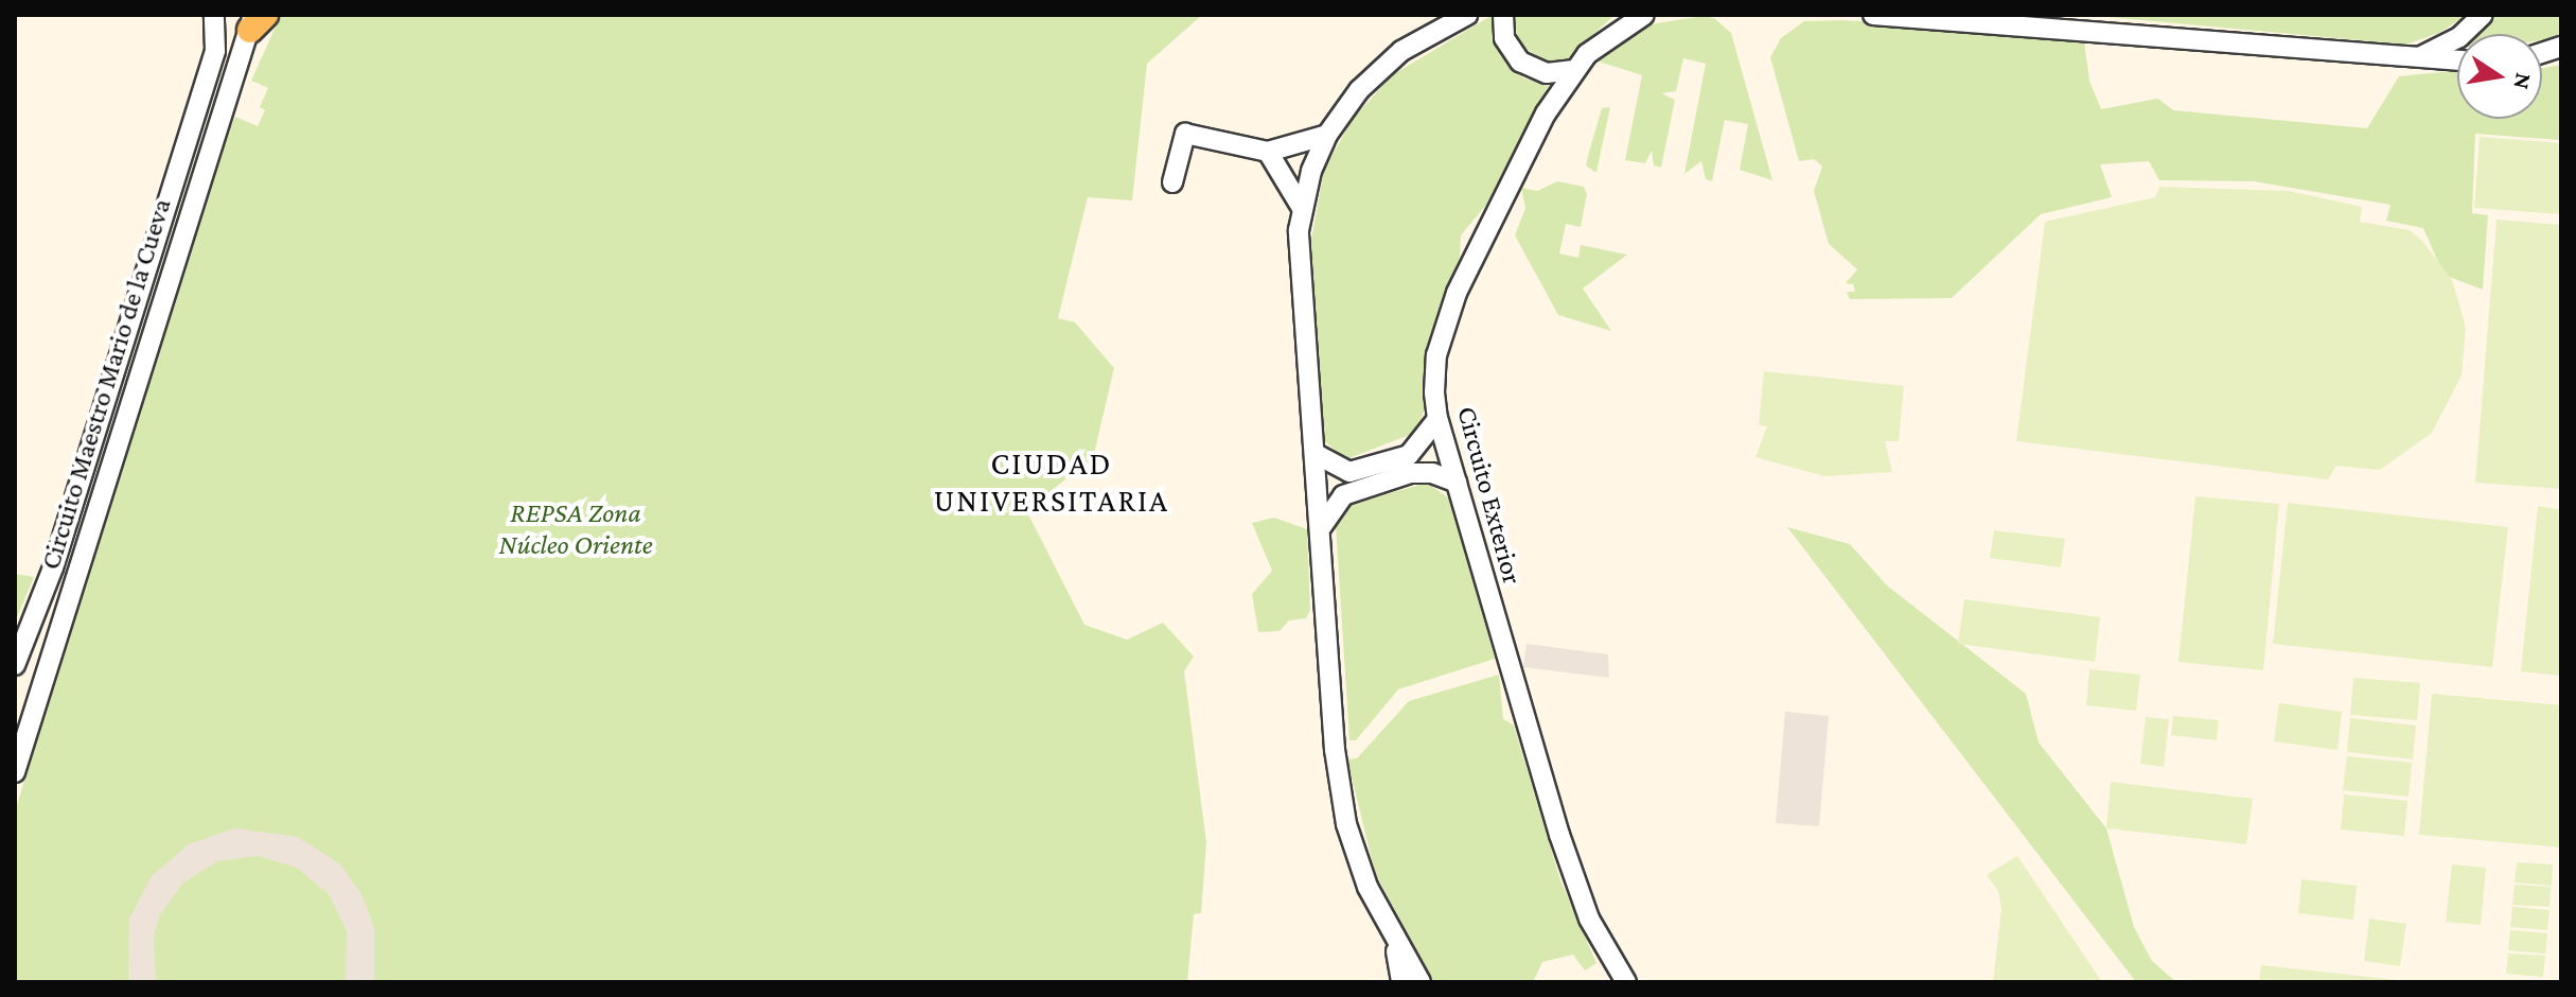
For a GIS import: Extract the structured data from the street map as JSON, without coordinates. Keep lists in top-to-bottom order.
{
  "streets": {
    "street": ["Circuito Maestro Mario de la Cueva", "Circuito Exterior"]
  },
  "districts": ["CIUDAD UNIVERSITARIA"],
  "parks": ["REPSA Zona Núcleo Oriente"],
  "north": "right"
}
